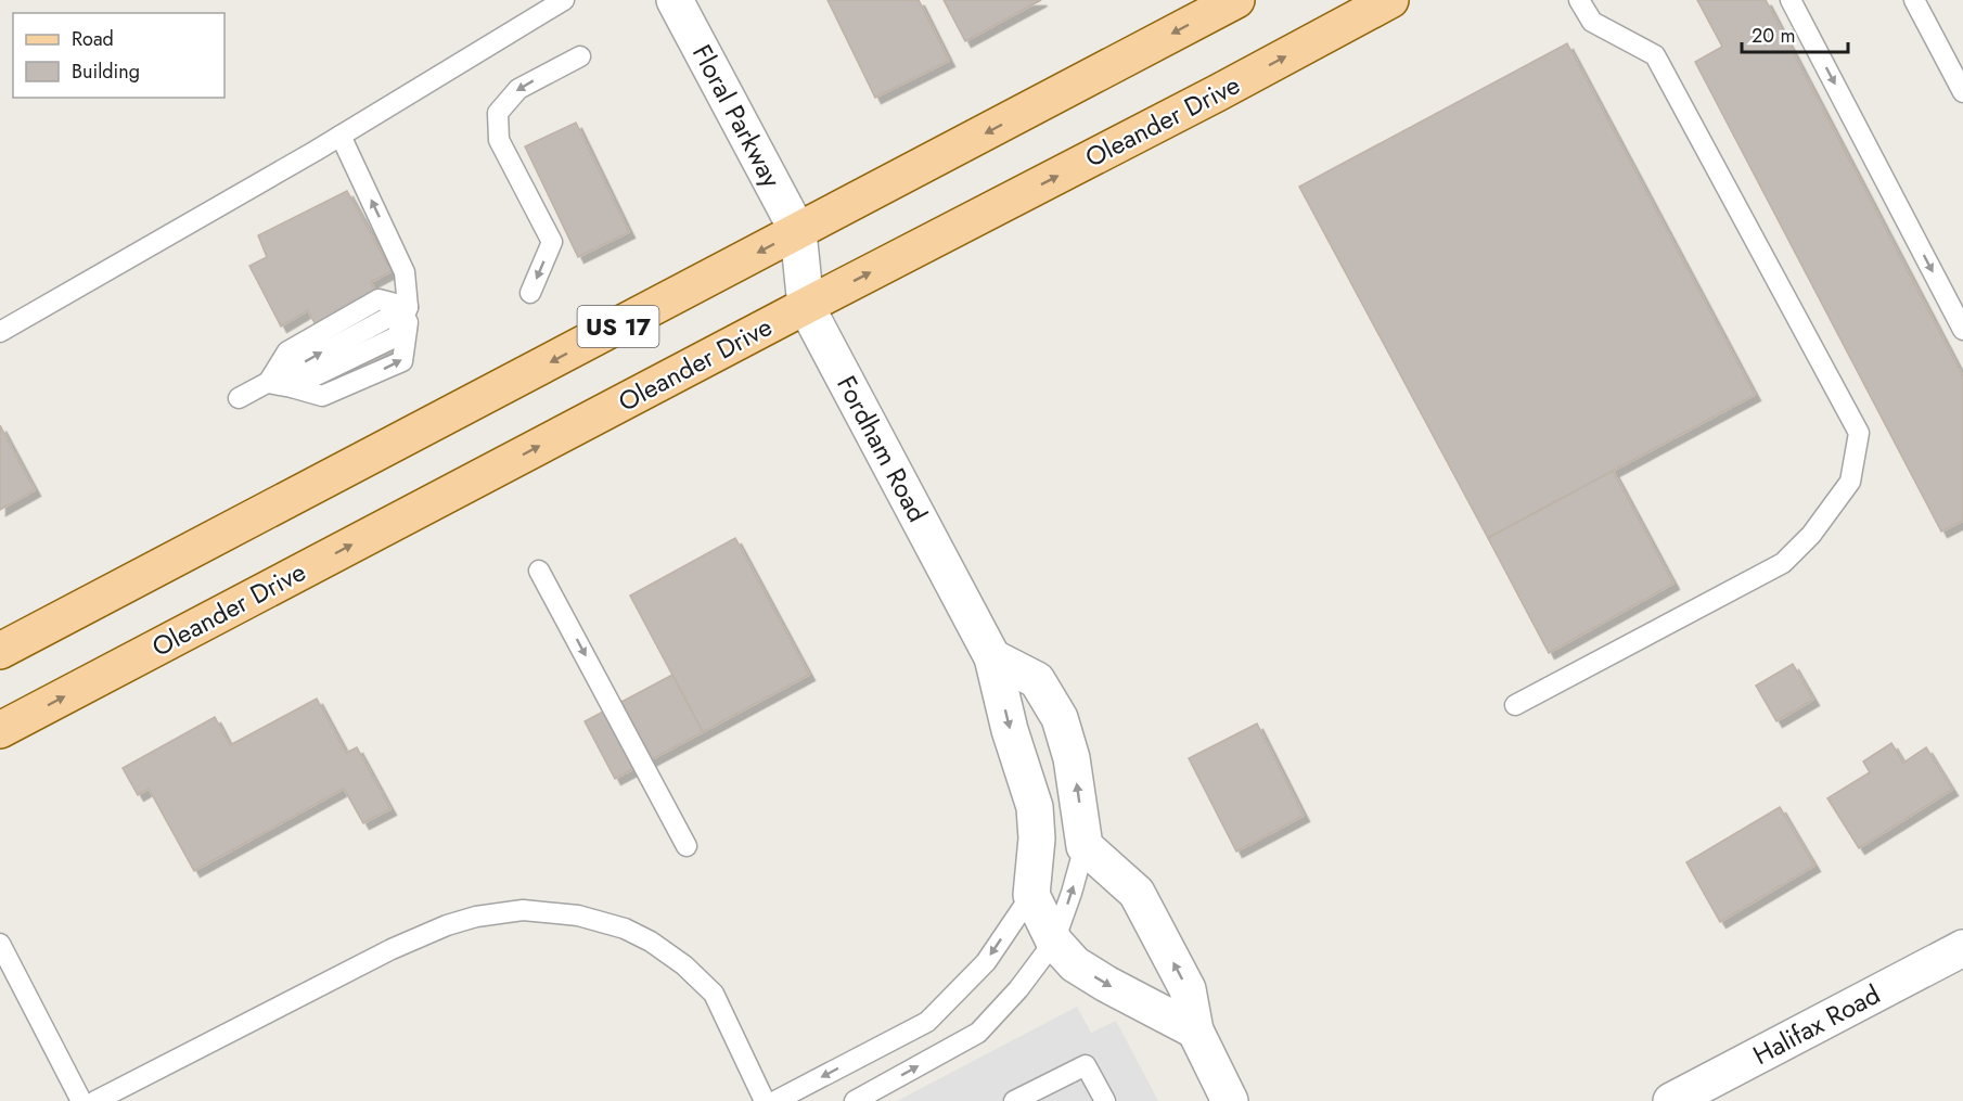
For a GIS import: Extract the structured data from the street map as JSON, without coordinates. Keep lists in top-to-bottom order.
{
  "streets": {
    "main road": ["Oleander Drive", "US 17"],
    "street": ["Floral Parkway", "Fordham Road", "Halifax Road"]
  },
  "crossings": [
    ["Floral Parkway", "US 17"],
    ["Floral Parkway", "Fordham Road"],
    ["Oleander Drive", "Fordham Road"],
    ["US 17", "Fordham Road"]
  ],
  "legend": ["Road", "Building"],
  "scale_bar": "20 m"
}
